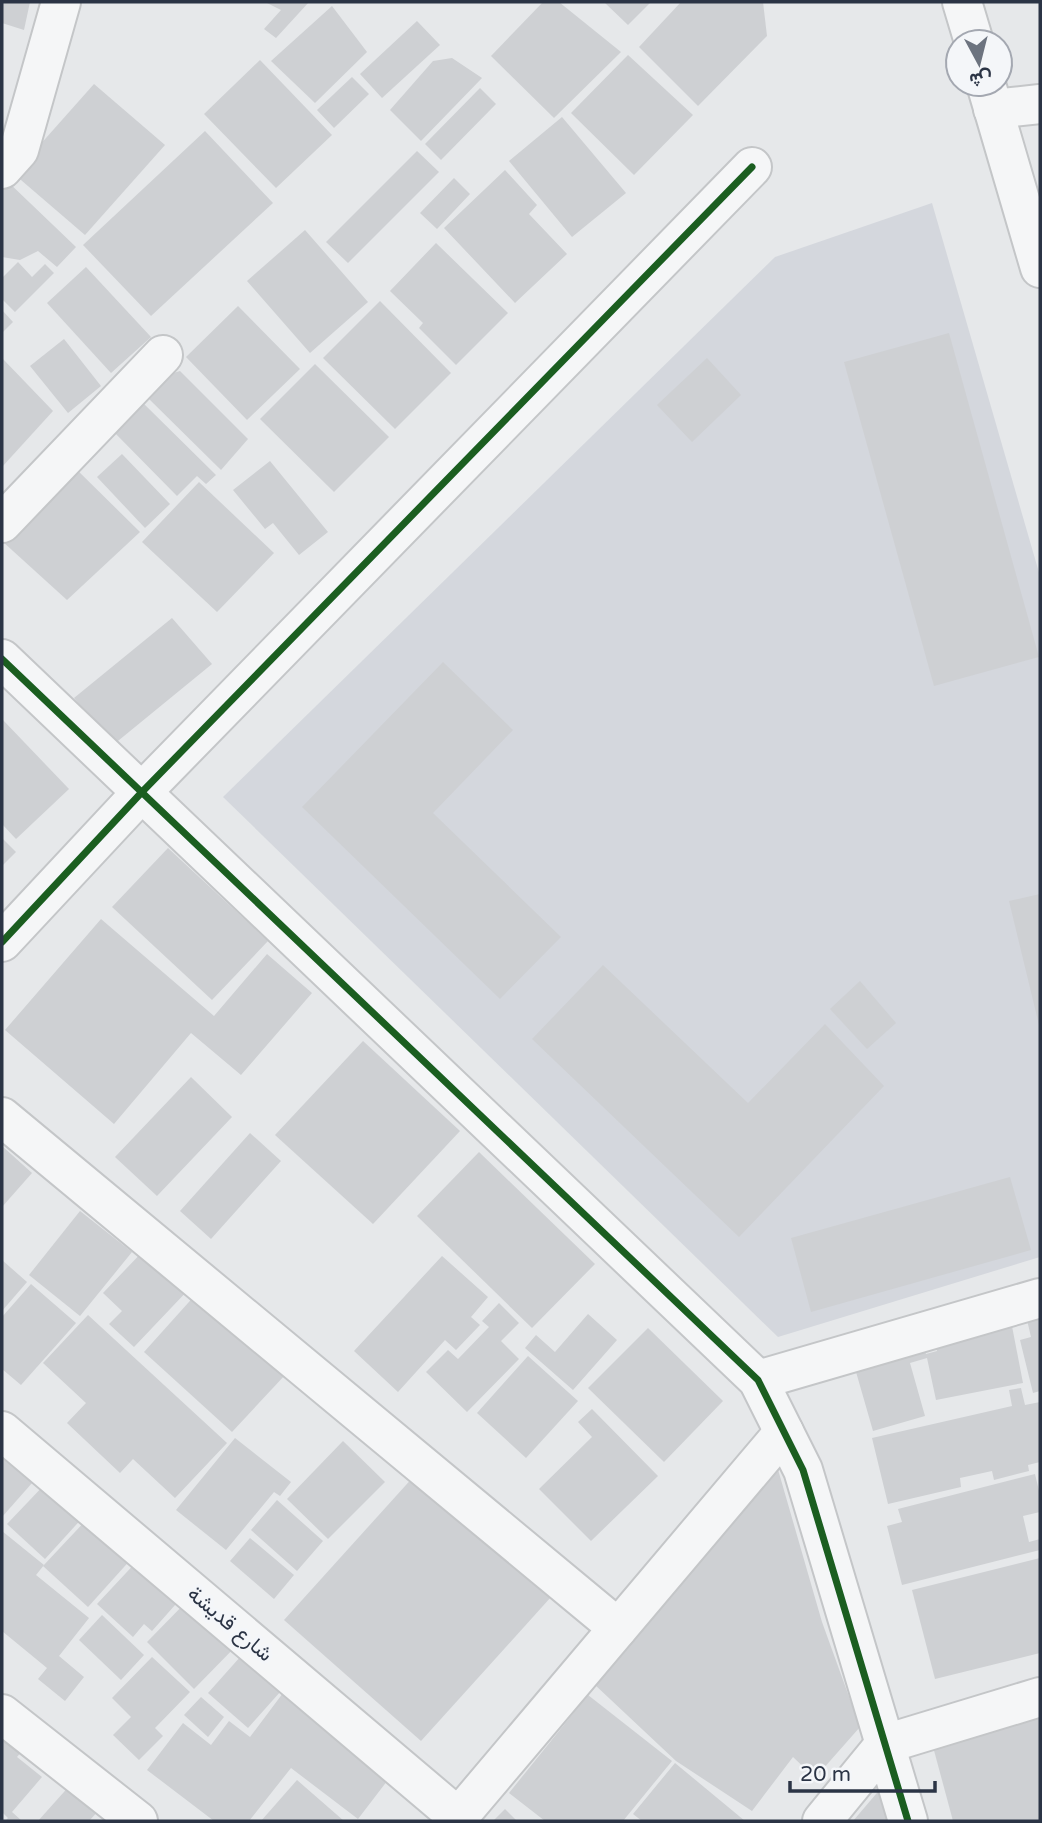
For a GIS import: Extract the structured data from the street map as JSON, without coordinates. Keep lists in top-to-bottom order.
{
  "streets": {
    "street": ["شارع قديشة"]
  },
  "scale_bar": "20 m",
  "north": "bottom"
}
